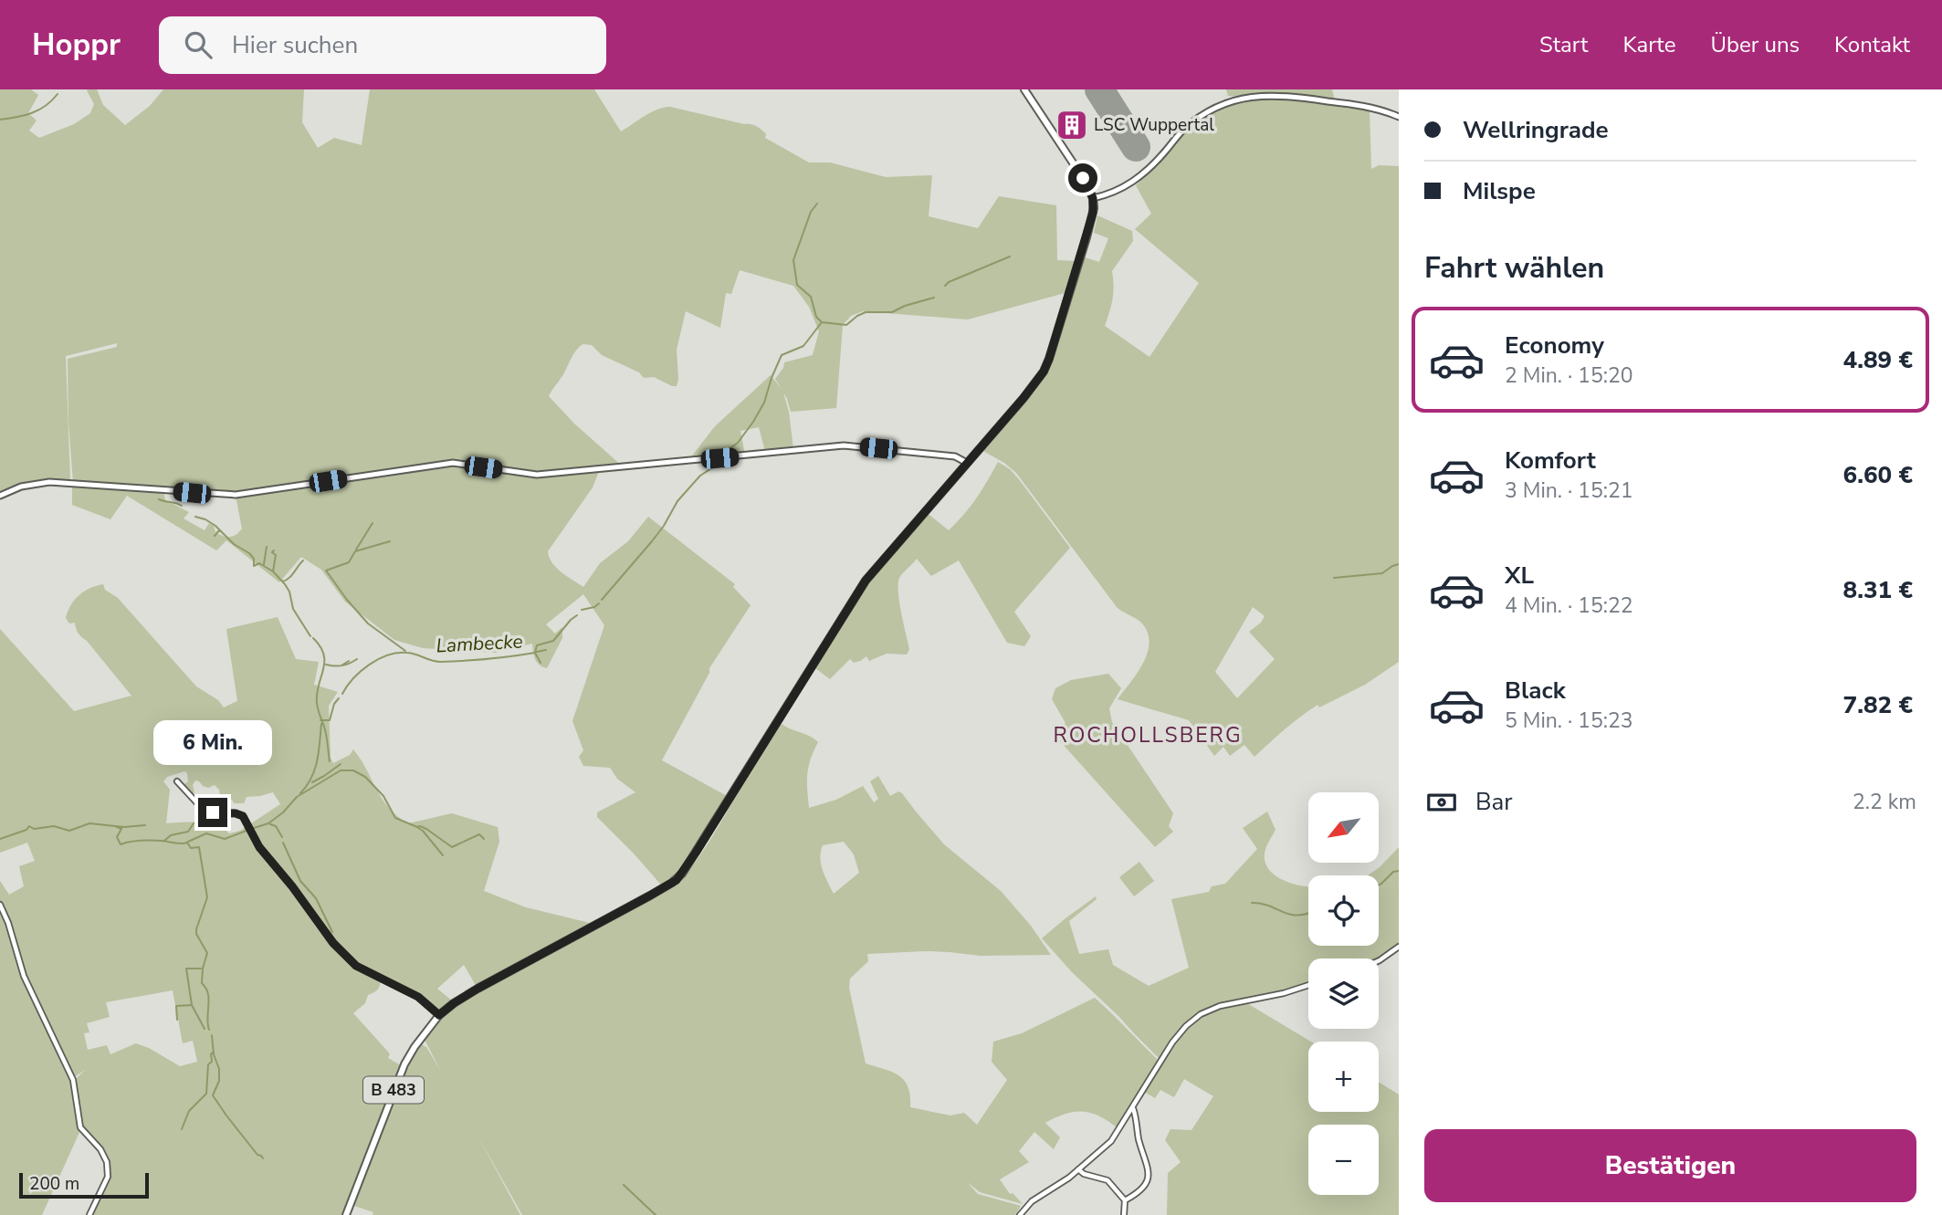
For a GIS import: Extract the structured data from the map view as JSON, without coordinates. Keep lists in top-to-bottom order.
{
  "streets": {
    "main road": ["B 483"]
  },
  "districts": ["ROCHOLLSBERG"],
  "water": ["Lambecke"],
  "places": {
    "building": ["LSC Wuppertal"]
  },
  "scale_bar": "200 m",
  "north": "bottom left",
  "page": {
    "header": "Hoppr",
    "search": "Hier suchen",
    "nav": [
      "Start",
      "Karte",
      "Über uns",
      "Kontakt"
    ],
    "banner": ["Wellringrade", "Milspe"],
    "heading": "Fahrt wählen",
    "list": [
      {
        "name": "Economy",
        "note": "2 Min. · 15:20",
        "value": "4.89 €"
      },
      {
        "name": "Komfort",
        "note": "3 Min. · 15:21",
        "value": "6.60 €"
      },
      {
        "name": "XL",
        "note": "4 Min. · 15:22",
        "value": "8.31 €"
      },
      {
        "name": "Black",
        "note": "5 Min. · 15:23",
        "value": "7.82 €"
      }
    ],
    "bubble": "6 Min.",
    "pay": ["Bar", "2.2 km"],
    "map_buttons": ["+", "−"],
    "buttons": "Bestätigen",
    "scale": "200 m"
  }
}
